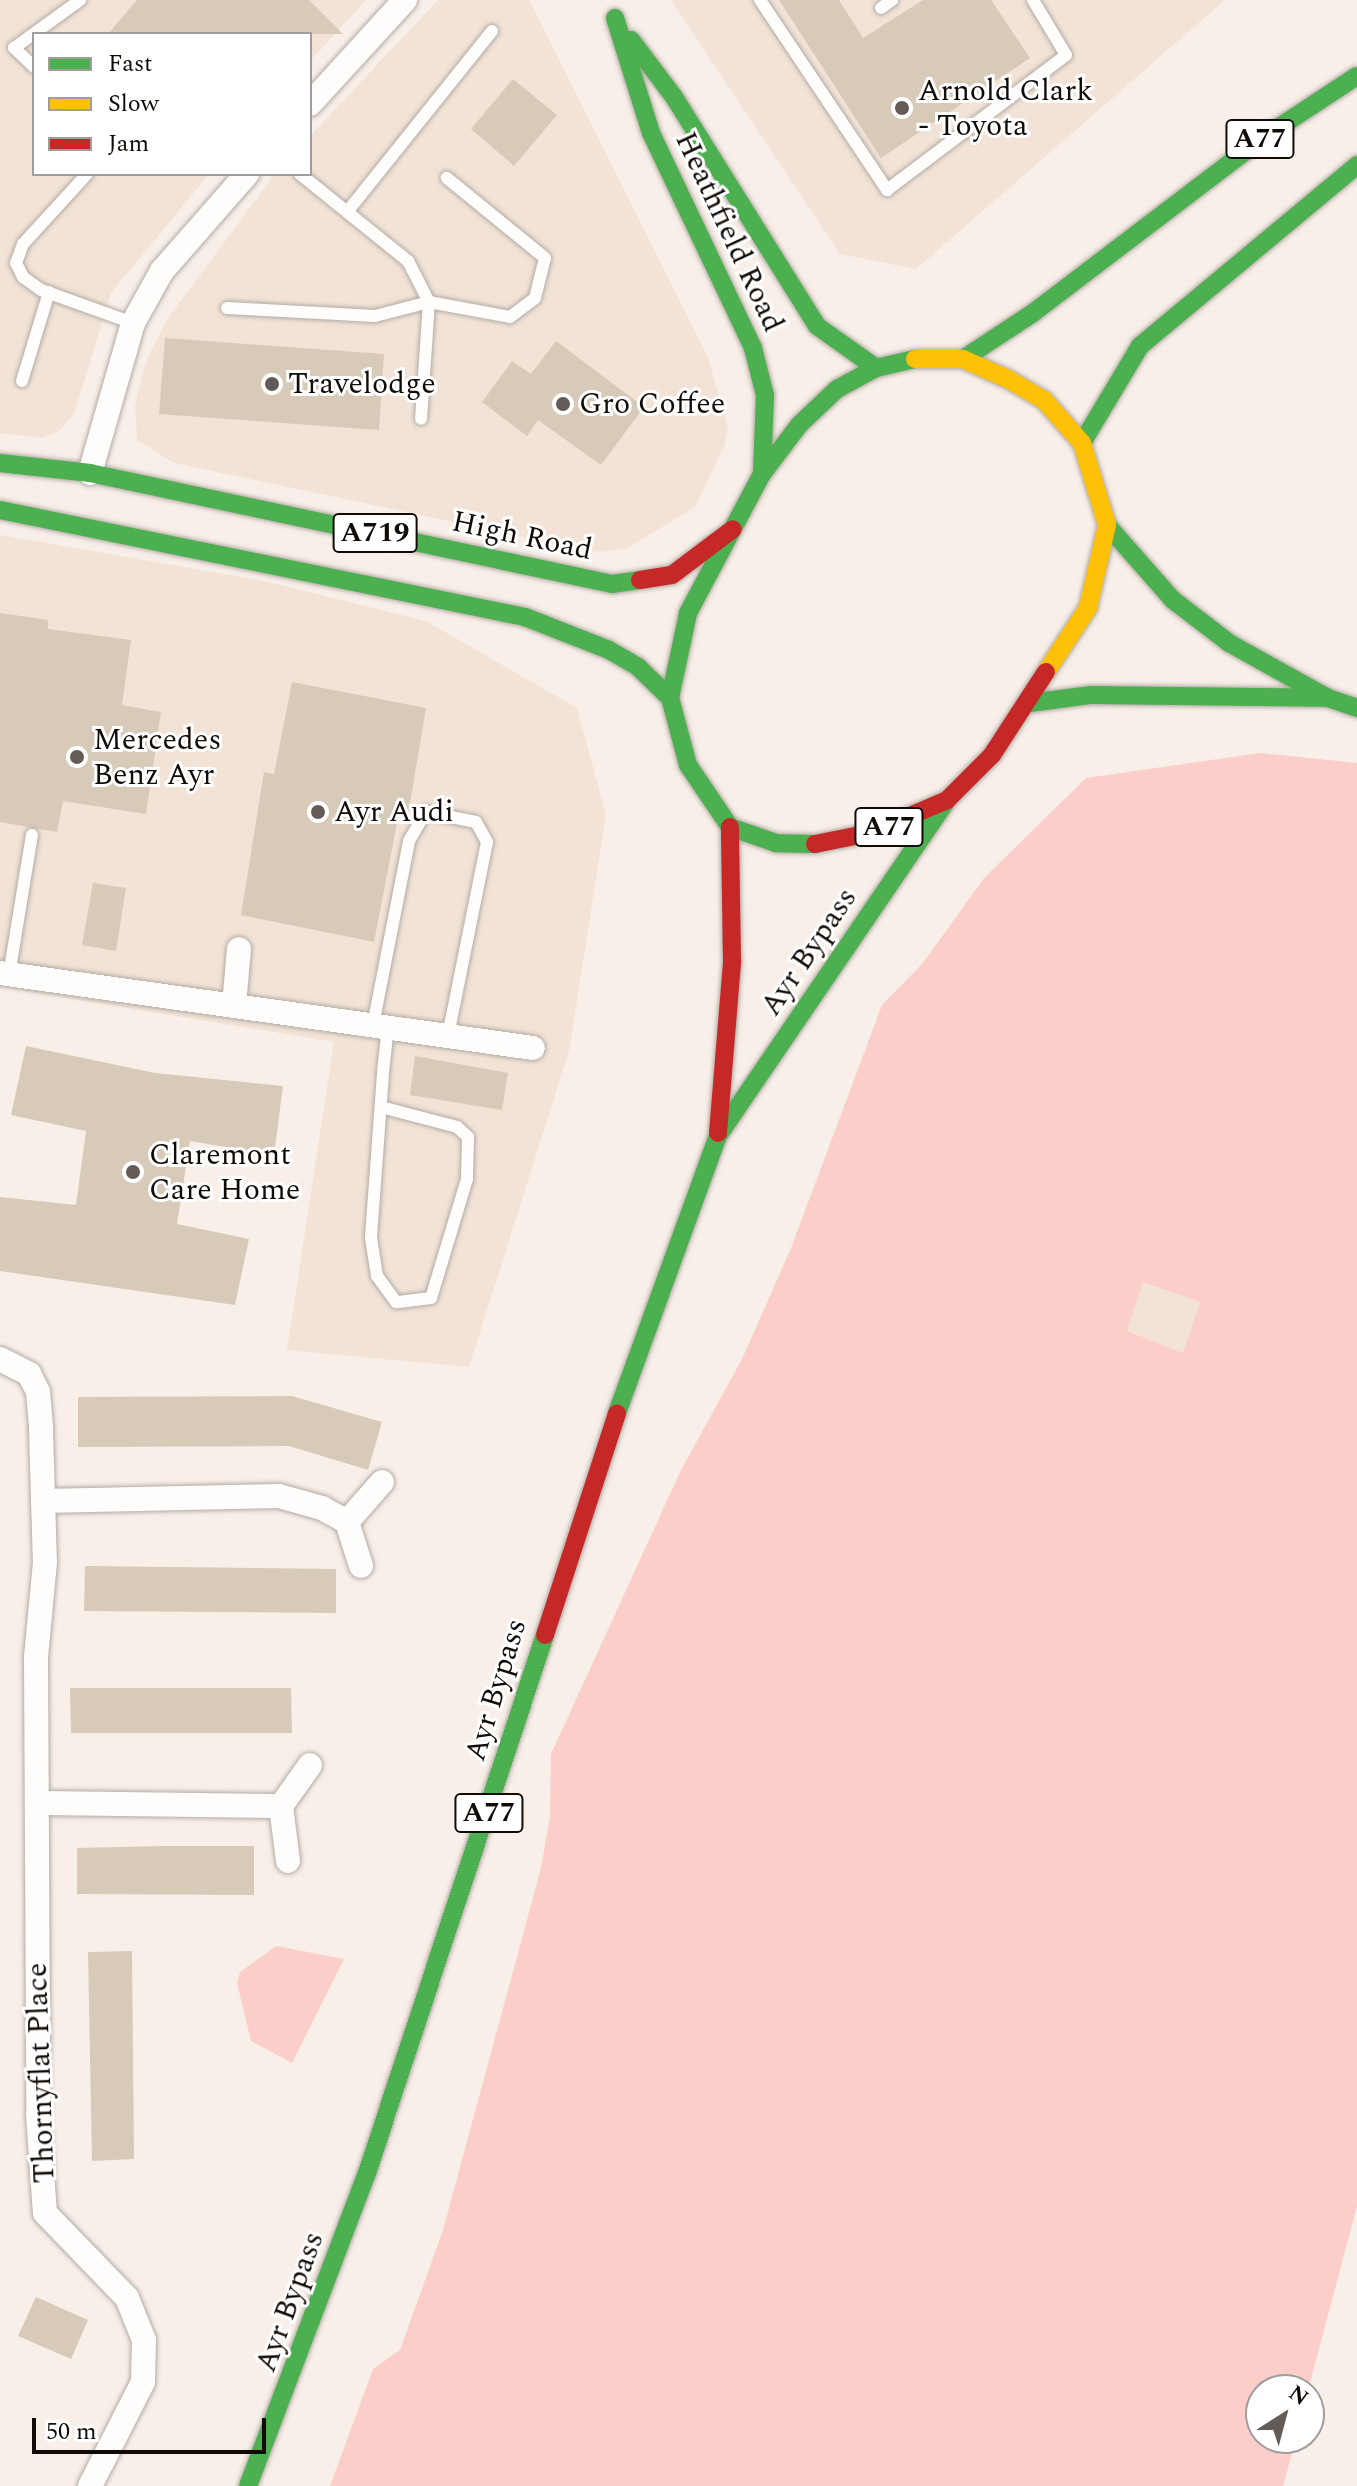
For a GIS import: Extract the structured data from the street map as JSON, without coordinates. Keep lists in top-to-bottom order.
{
  "streets": {
    "main road": [
      "A77",
      "Heathfield Road",
      "A719",
      "High Road",
      "Ayr Bypass"
    ],
    "street": ["Thornyflat Place"]
  },
  "crossings": [
    ["A77", "Heathfield Road"],
    ["A77", "A719"],
    ["A77", "High Road"],
    ["A77", "Ayr Bypass"]
  ],
  "places": [
    "Arnold Clark - Toyota",
    "Travelodge",
    "Gro Coffee",
    "Mercedes Benz Ayr",
    "Ayr Audi",
    "Claremont Care Home"
  ],
  "legend": ["Fast", "Slow", "Jam"],
  "scale_bar": "50 m",
  "north": "top right"
}
